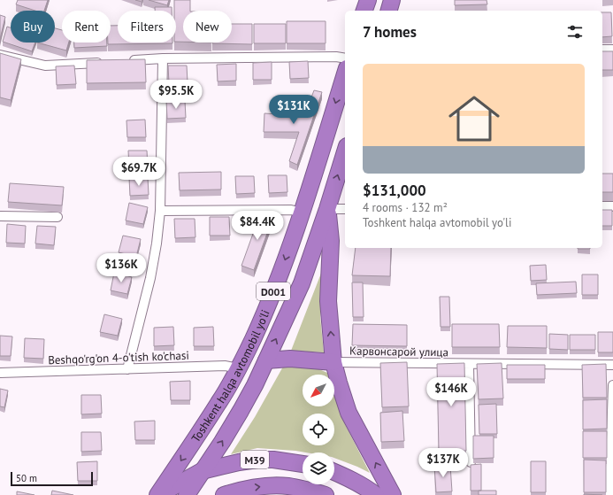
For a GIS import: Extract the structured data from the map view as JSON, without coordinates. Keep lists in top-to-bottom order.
{
  "streets": {
    "highway": ["D001", "Toshkent halqa avtomobil yo'li", "M39"],
    "street": ["Карвонсарой улица", "Beshqo'rg'on 4-o'tish ko'chasi"]
  },
  "crossings": [
    ["Beshqo'rg'on 4-o'tish ko'chasi", "Toshkent halqa avtomobil yo'li"],
    ["Toshkent halqa avtomobil yo'li", "M39"]
  ],
  "scale_bar": "50 m",
  "north": "bottom left",
  "page": {
    "chip": [
      "Buy",
      "Rent",
      "Filters",
      "New"
    ],
    "heading": "7 homes",
    "list": [
      {
        "name": "$131,000",
        "note": "4 rooms · 132 m² · Toshkent halqa avtomobil yo'li"
      }
    ],
    "price": [
      "$95.5K",
      "$131K",
      "$69.7K",
      "$84.4K",
      "$136K",
      "$146K",
      "$137K"
    ],
    "scale": "50 m"
  }
}
